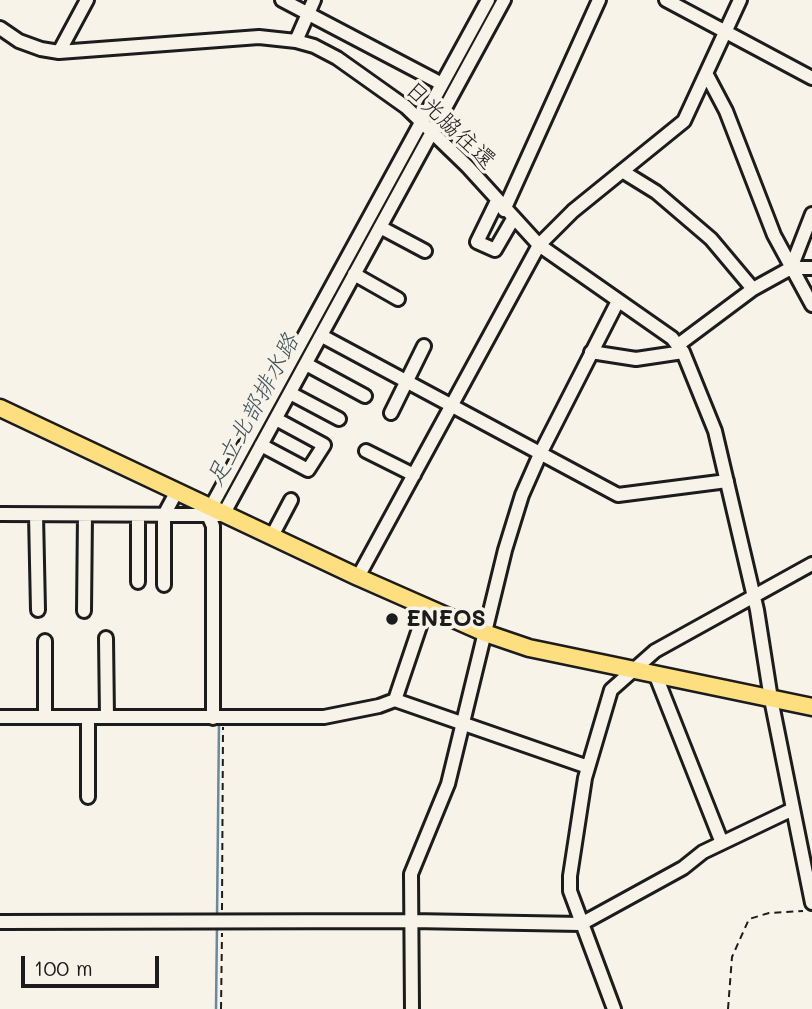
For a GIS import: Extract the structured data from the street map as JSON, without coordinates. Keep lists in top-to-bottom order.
{
  "streets": {
    "street": ["日光脇往還"]
  },
  "water": ["足立北部排水路"],
  "places": ["ENEOS"],
  "scale_bar": "100 m"
}
